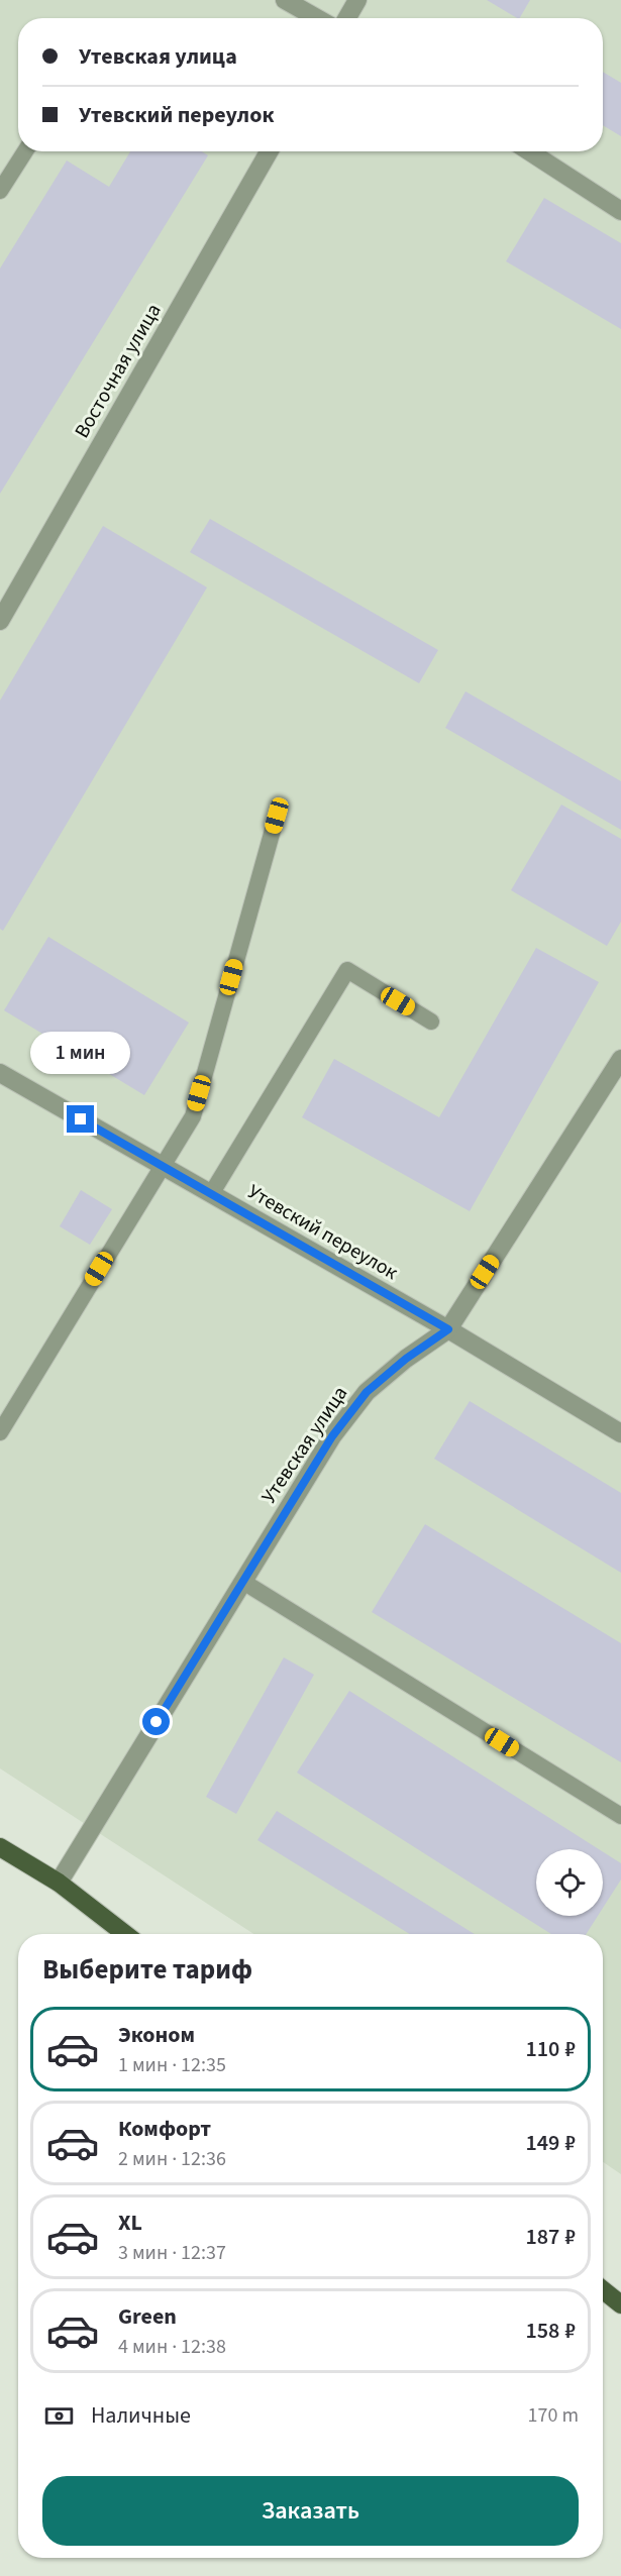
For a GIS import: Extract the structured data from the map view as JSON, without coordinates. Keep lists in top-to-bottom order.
{
  "streets": {
    "street": ["Восточная улица", "Утевский переулок", "Утевская улица"]
  },
  "crossings": [
    ["Утевский переулок", "Утевская улица"]
  ],
  "page": {
    "banner": ["Утевская улица", "Утевский переулок"],
    "bubble": "1 мин",
    "heading": "Выберите тариф",
    "list": [
      {
        "name": "Эконом",
        "note": "1 мин · 12:35",
        "value": "110 ₽"
      },
      {
        "name": "Комфорт",
        "note": "2 мин · 12:36",
        "value": "149 ₽"
      },
      {
        "name": "XL",
        "note": "3 мин · 12:37",
        "value": "187 ₽"
      },
      {
        "name": "Green",
        "note": "4 мин · 12:38",
        "value": "158 ₽"
      }
    ],
    "pay": ["Наличные", "170 m"],
    "buttons": "Заказать"
  }
}
